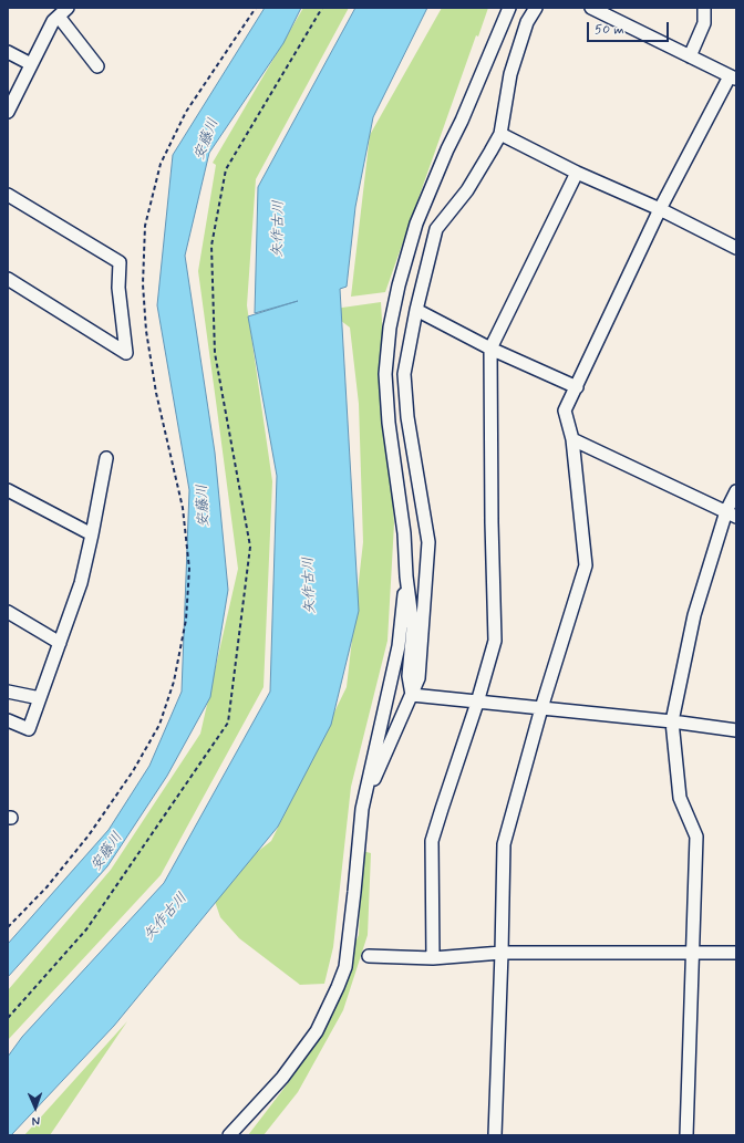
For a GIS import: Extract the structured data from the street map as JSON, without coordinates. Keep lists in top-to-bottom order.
{
  "water": ["安藤川", "矢作古川"],
  "scale_bar": "50 m",
  "north": "bottom"
}
